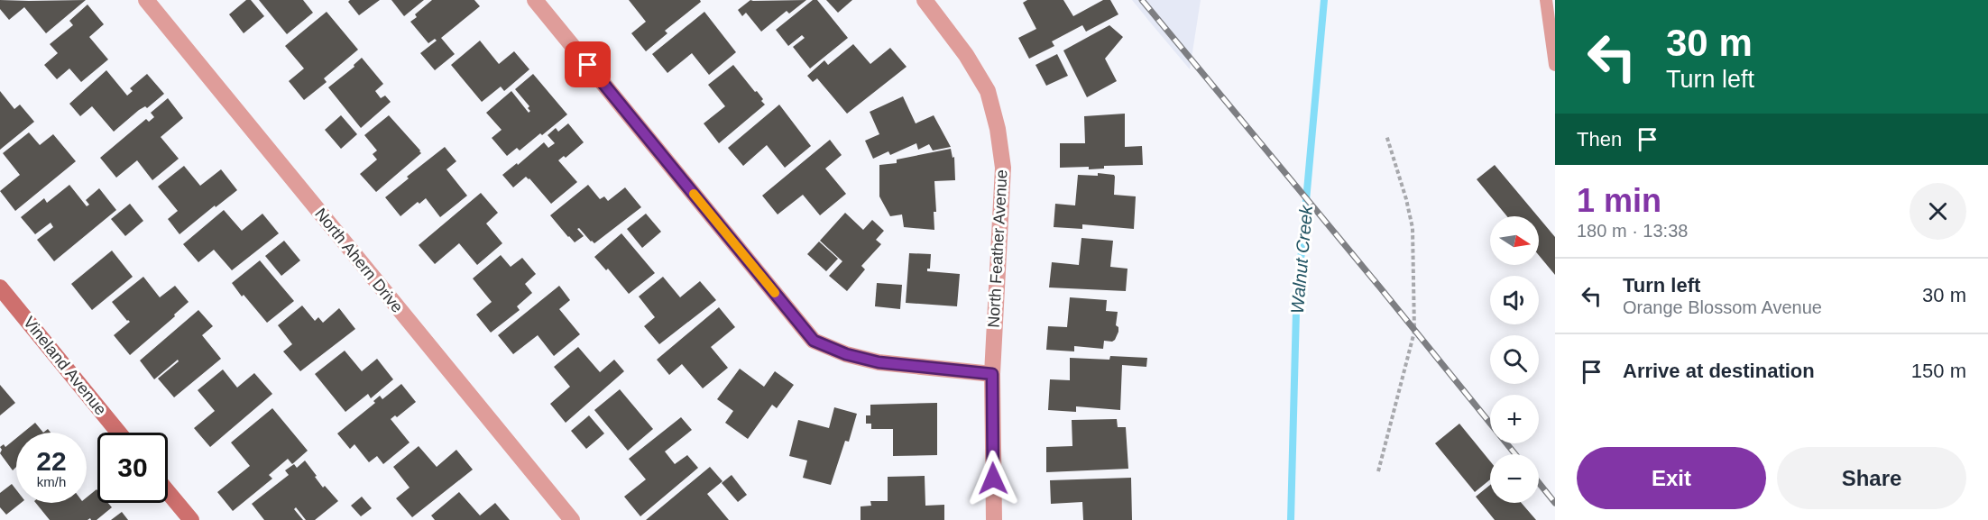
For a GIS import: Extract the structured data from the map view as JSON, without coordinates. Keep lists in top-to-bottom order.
{
  "streets": {
    "street": ["North Feather Avenue", "North Ahern Drive", "Vineland Avenue"]
  },
  "water": ["Walnut Creek"],
  "north": "right",
  "page": {
    "turn": ["30 m", "Turn left"],
    "then": "Then",
    "heading": ["1 min", "180 m · 13:38"],
    "map_buttons": ["+", "−"],
    "list": [
      {
        "name": "Turn left",
        "note": "Orange Blossom Avenue",
        "value": "30 m"
      },
      {
        "name": "Arrive at destination",
        "value": "150 m"
      }
    ],
    "speed": "22 km/h",
    "limit": "30",
    "buttons": ["Exit", "Share"]
  }
}
